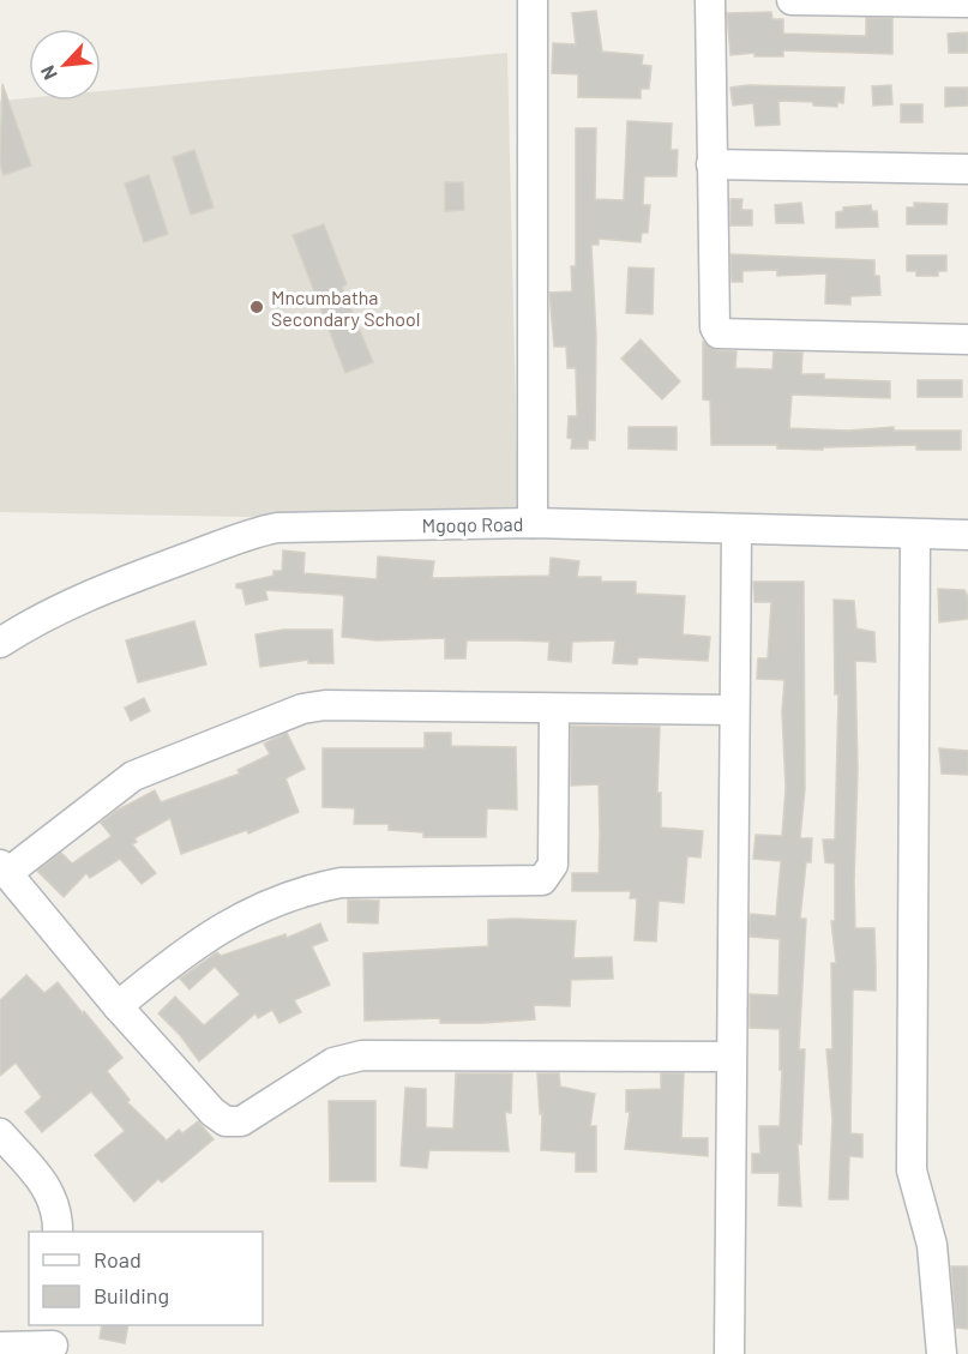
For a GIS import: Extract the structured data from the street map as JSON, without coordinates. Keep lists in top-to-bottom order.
{
  "streets": {
    "street": ["Mgoqo Road"]
  },
  "places": ["Mncumbatha Secondary School"],
  "legend": ["Road", "Building"],
  "north": "bottom left"
}
